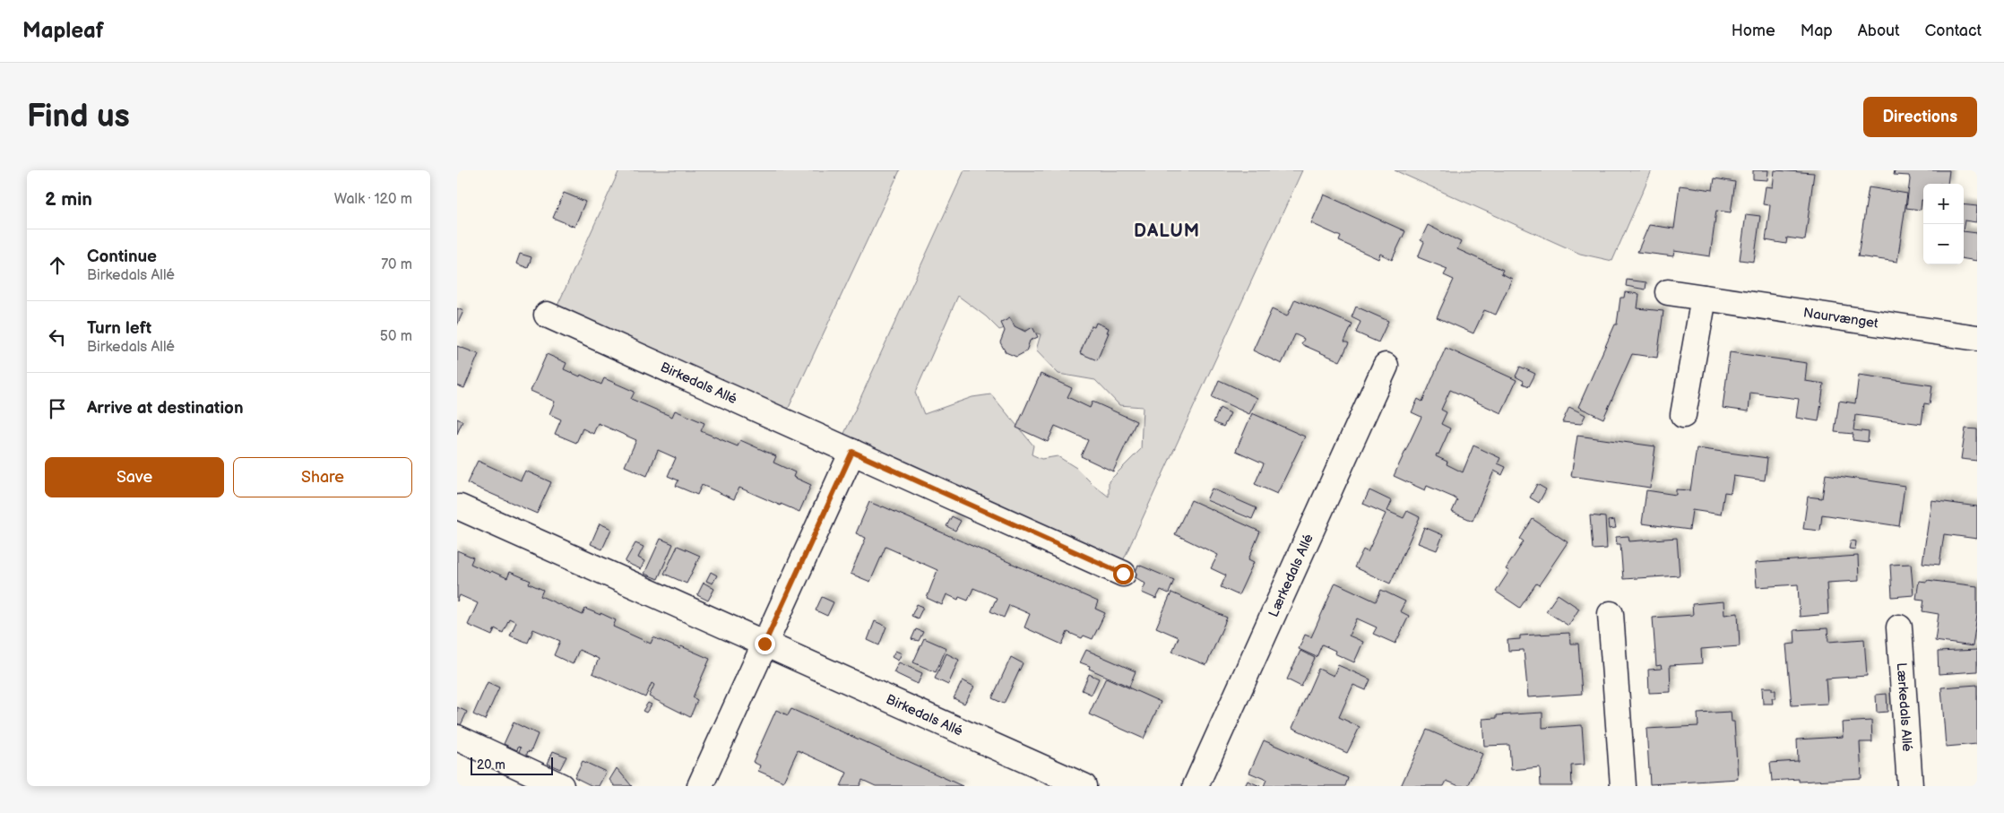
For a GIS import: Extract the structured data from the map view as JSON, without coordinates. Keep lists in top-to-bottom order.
{
  "streets": {
    "street": ["Naurvænget", "Birkedals Allé", "Lærkedals Allé"]
  },
  "districts": ["DALUM"],
  "scale_bar": "20 m",
  "page": {
    "header": "Mapleaf",
    "nav": [
      "Home",
      "Map",
      "About",
      "Contact"
    ],
    "buttons": [
      "Directions",
      ["Save", "Share"]
    ],
    "title": "Find us",
    "heading": ["2 min", "Walk · 120 m"],
    "map_buttons": ["+", "−"],
    "list": [
      ["Continue", "Birkedals Allé", "70 m"],
      ["Turn left", "Birkedals Allé", "50 m"],
      "Arrive at destination"
    ],
    "scale": "20 m"
  }
}
